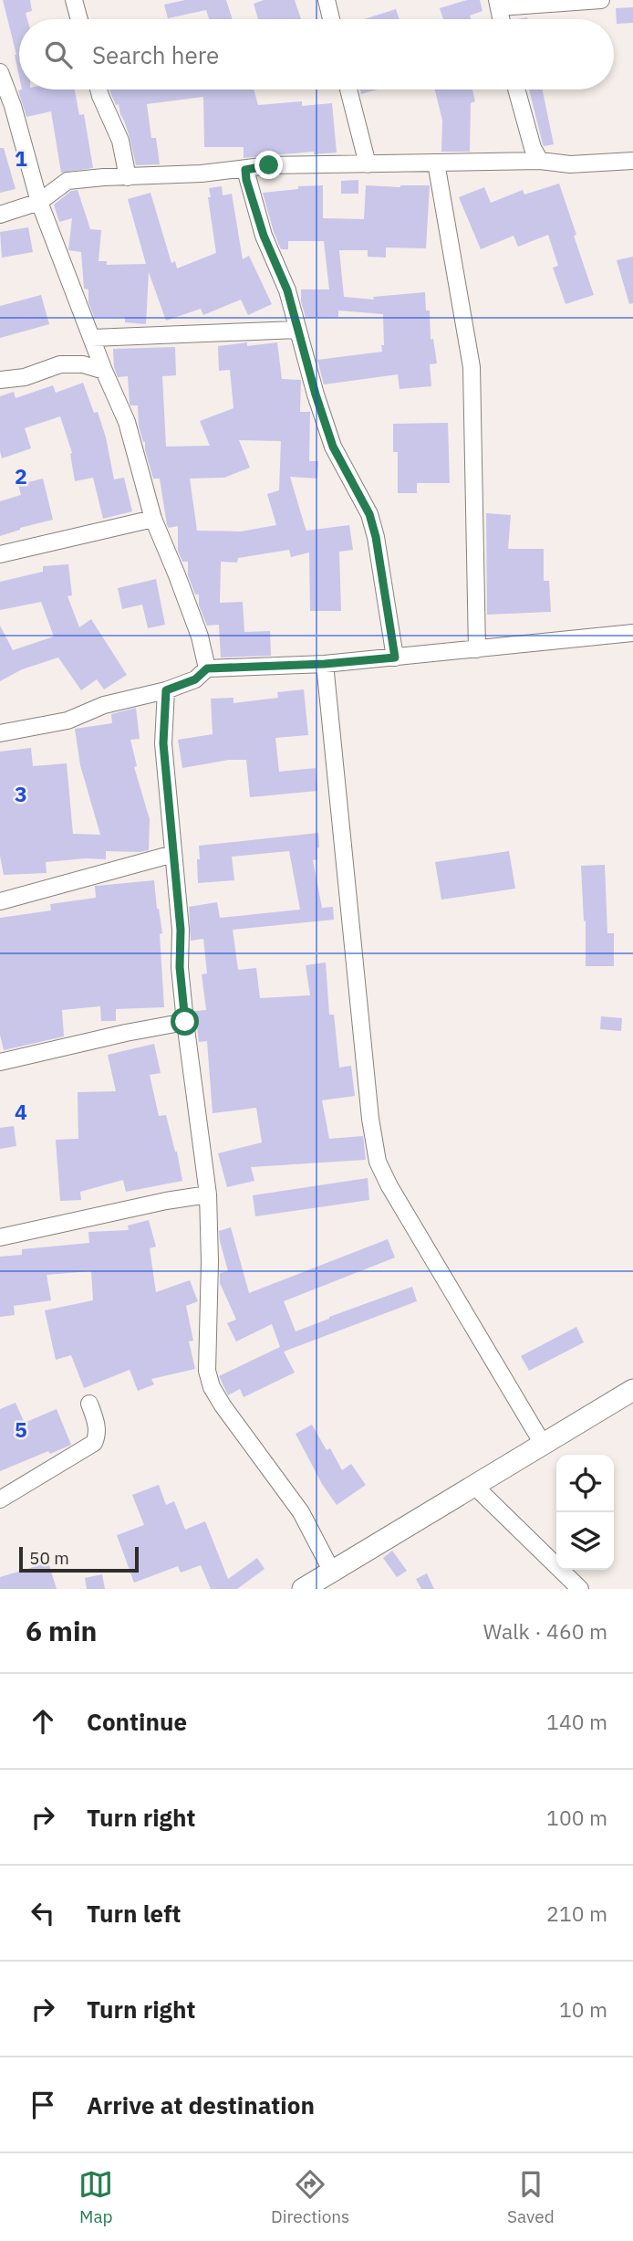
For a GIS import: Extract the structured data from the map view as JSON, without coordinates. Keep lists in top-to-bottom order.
{
  "scale_bar": "50 m",
  "page": {
    "search": "Search here",
    "scale": "50 m",
    "heading": ["6 min", "Walk · 460 m"],
    "list": [
      ["Continue", "140 m"],
      ["Turn right", "100 m"],
      ["Turn left", "210 m"],
      ["Turn right", "10 m"],
      "Arrive at destination"
    ],
    "nav": ["Map", "Directions", "Saved"]
  },
  "grid": {
    "rows": [
      "1",
      "2",
      "3",
      "4",
      "5"
    ]
  }
}
